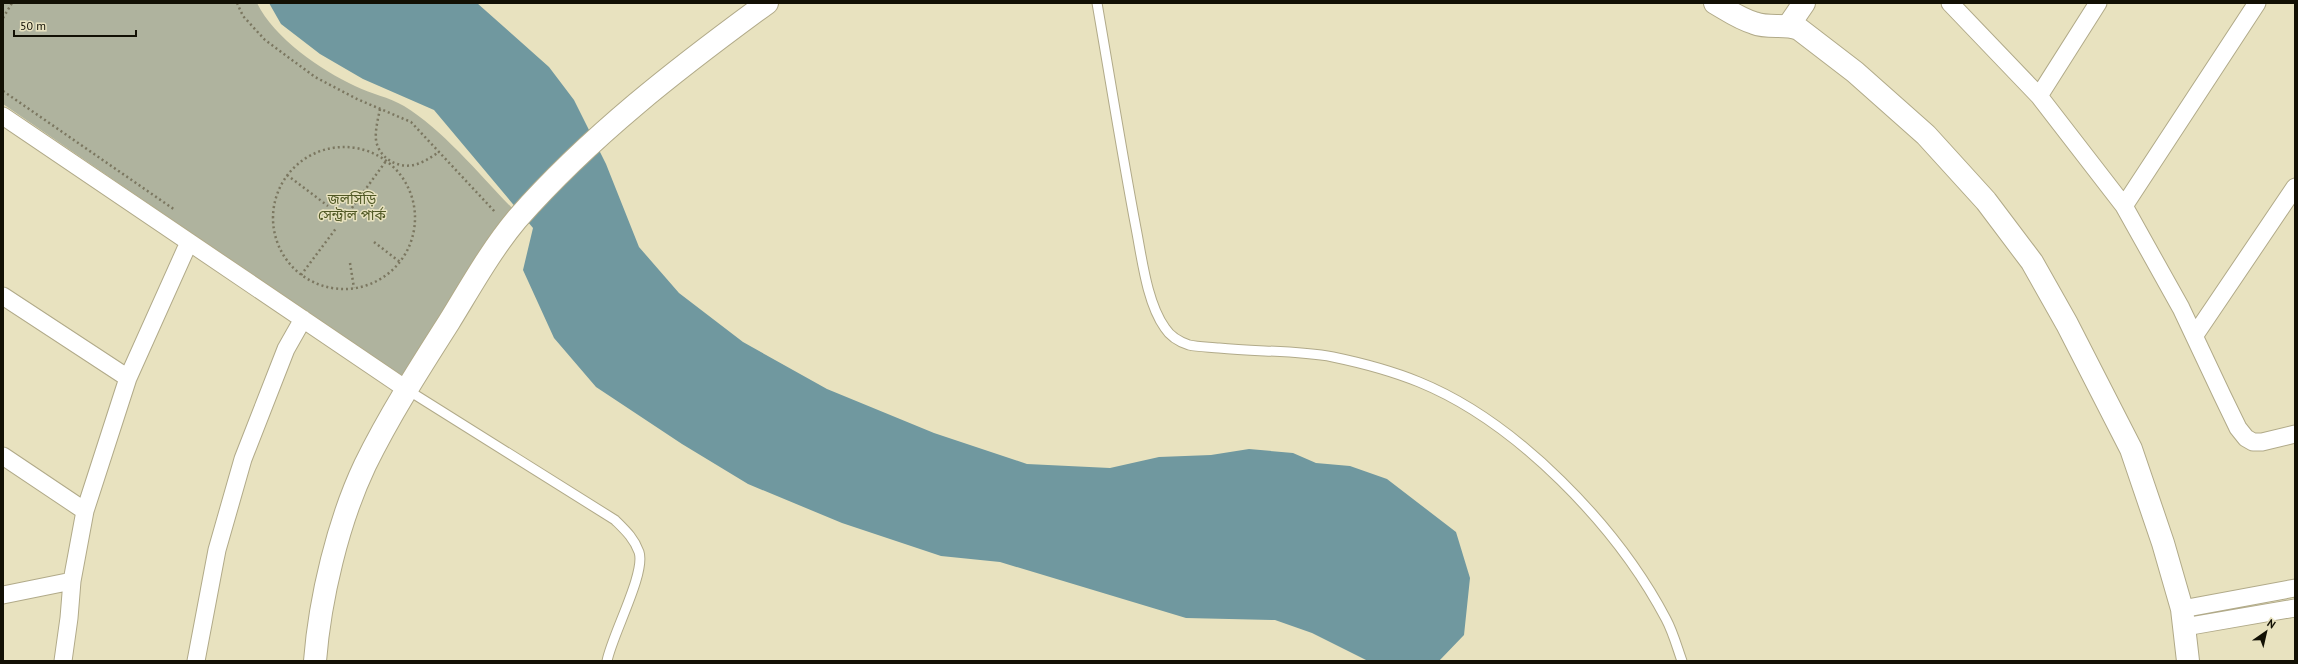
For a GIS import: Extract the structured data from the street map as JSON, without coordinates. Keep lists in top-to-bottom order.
{
  "parks": ["জলসিঁড়ি সেন্ট্রাল পার্ক"],
  "scale_bar": "50 m",
  "north": "top right"
}
